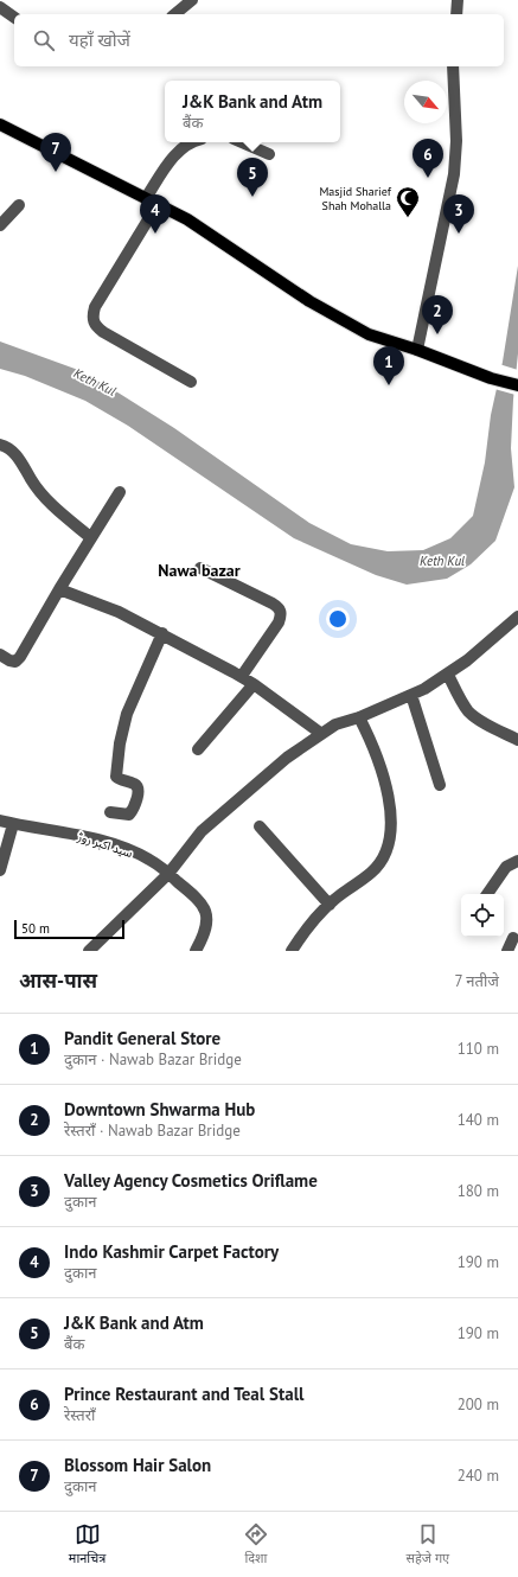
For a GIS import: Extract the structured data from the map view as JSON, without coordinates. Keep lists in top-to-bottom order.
{
  "streets": {
    "street": ["سید اکبر روڑ"]
  },
  "districts": ["Nawa bazar"],
  "water": ["Keth Kul"],
  "places": {
    "mosque": ["Masjid Sharief Shah Mohalla"]
  },
  "scale_bar": "50 m",
  "north": "bottom right",
  "page": {
    "search": "यहाँ खोजें",
    "popup": ["J&K Bank and Atm", "बैंक"],
    "pins": [
      "7",
      "6",
      "5",
      "3",
      "4",
      "2",
      "1"
    ],
    "scale": "50 m",
    "heading": ["आस-पास", "7 नतीजे"],
    "list": [
      {
        "mark": "1",
        "name": "Pandit General Store",
        "note": "दुकान · Nawab Bazar Bridge",
        "value": "110 m"
      },
      {
        "mark": "2",
        "name": "Downtown Shwarma Hub",
        "note": "रेस्तराँ · Nawab Bazar Bridge",
        "value": "140 m"
      },
      {
        "mark": "3",
        "name": "Valley Agency Cosmetics Oriflame",
        "note": "दुकान",
        "value": "180 m"
      },
      {
        "mark": "4",
        "name": "Indo Kashmir Carpet Factory",
        "note": "दुकान",
        "value": "190 m"
      },
      {
        "mark": "5",
        "name": "J&K Bank and Atm",
        "note": "बैंक",
        "value": "190 m"
      },
      {
        "mark": "6",
        "name": "Prince Restaurant and Teal Stall",
        "note": "रेस्तराँ",
        "value": "200 m"
      },
      {
        "mark": "7",
        "name": "Blossom Hair Salon",
        "note": "दुकान",
        "value": "240 m"
      }
    ],
    "nav": ["मानचित्र", "दिशा", "सहेजे गए"]
  }
}
